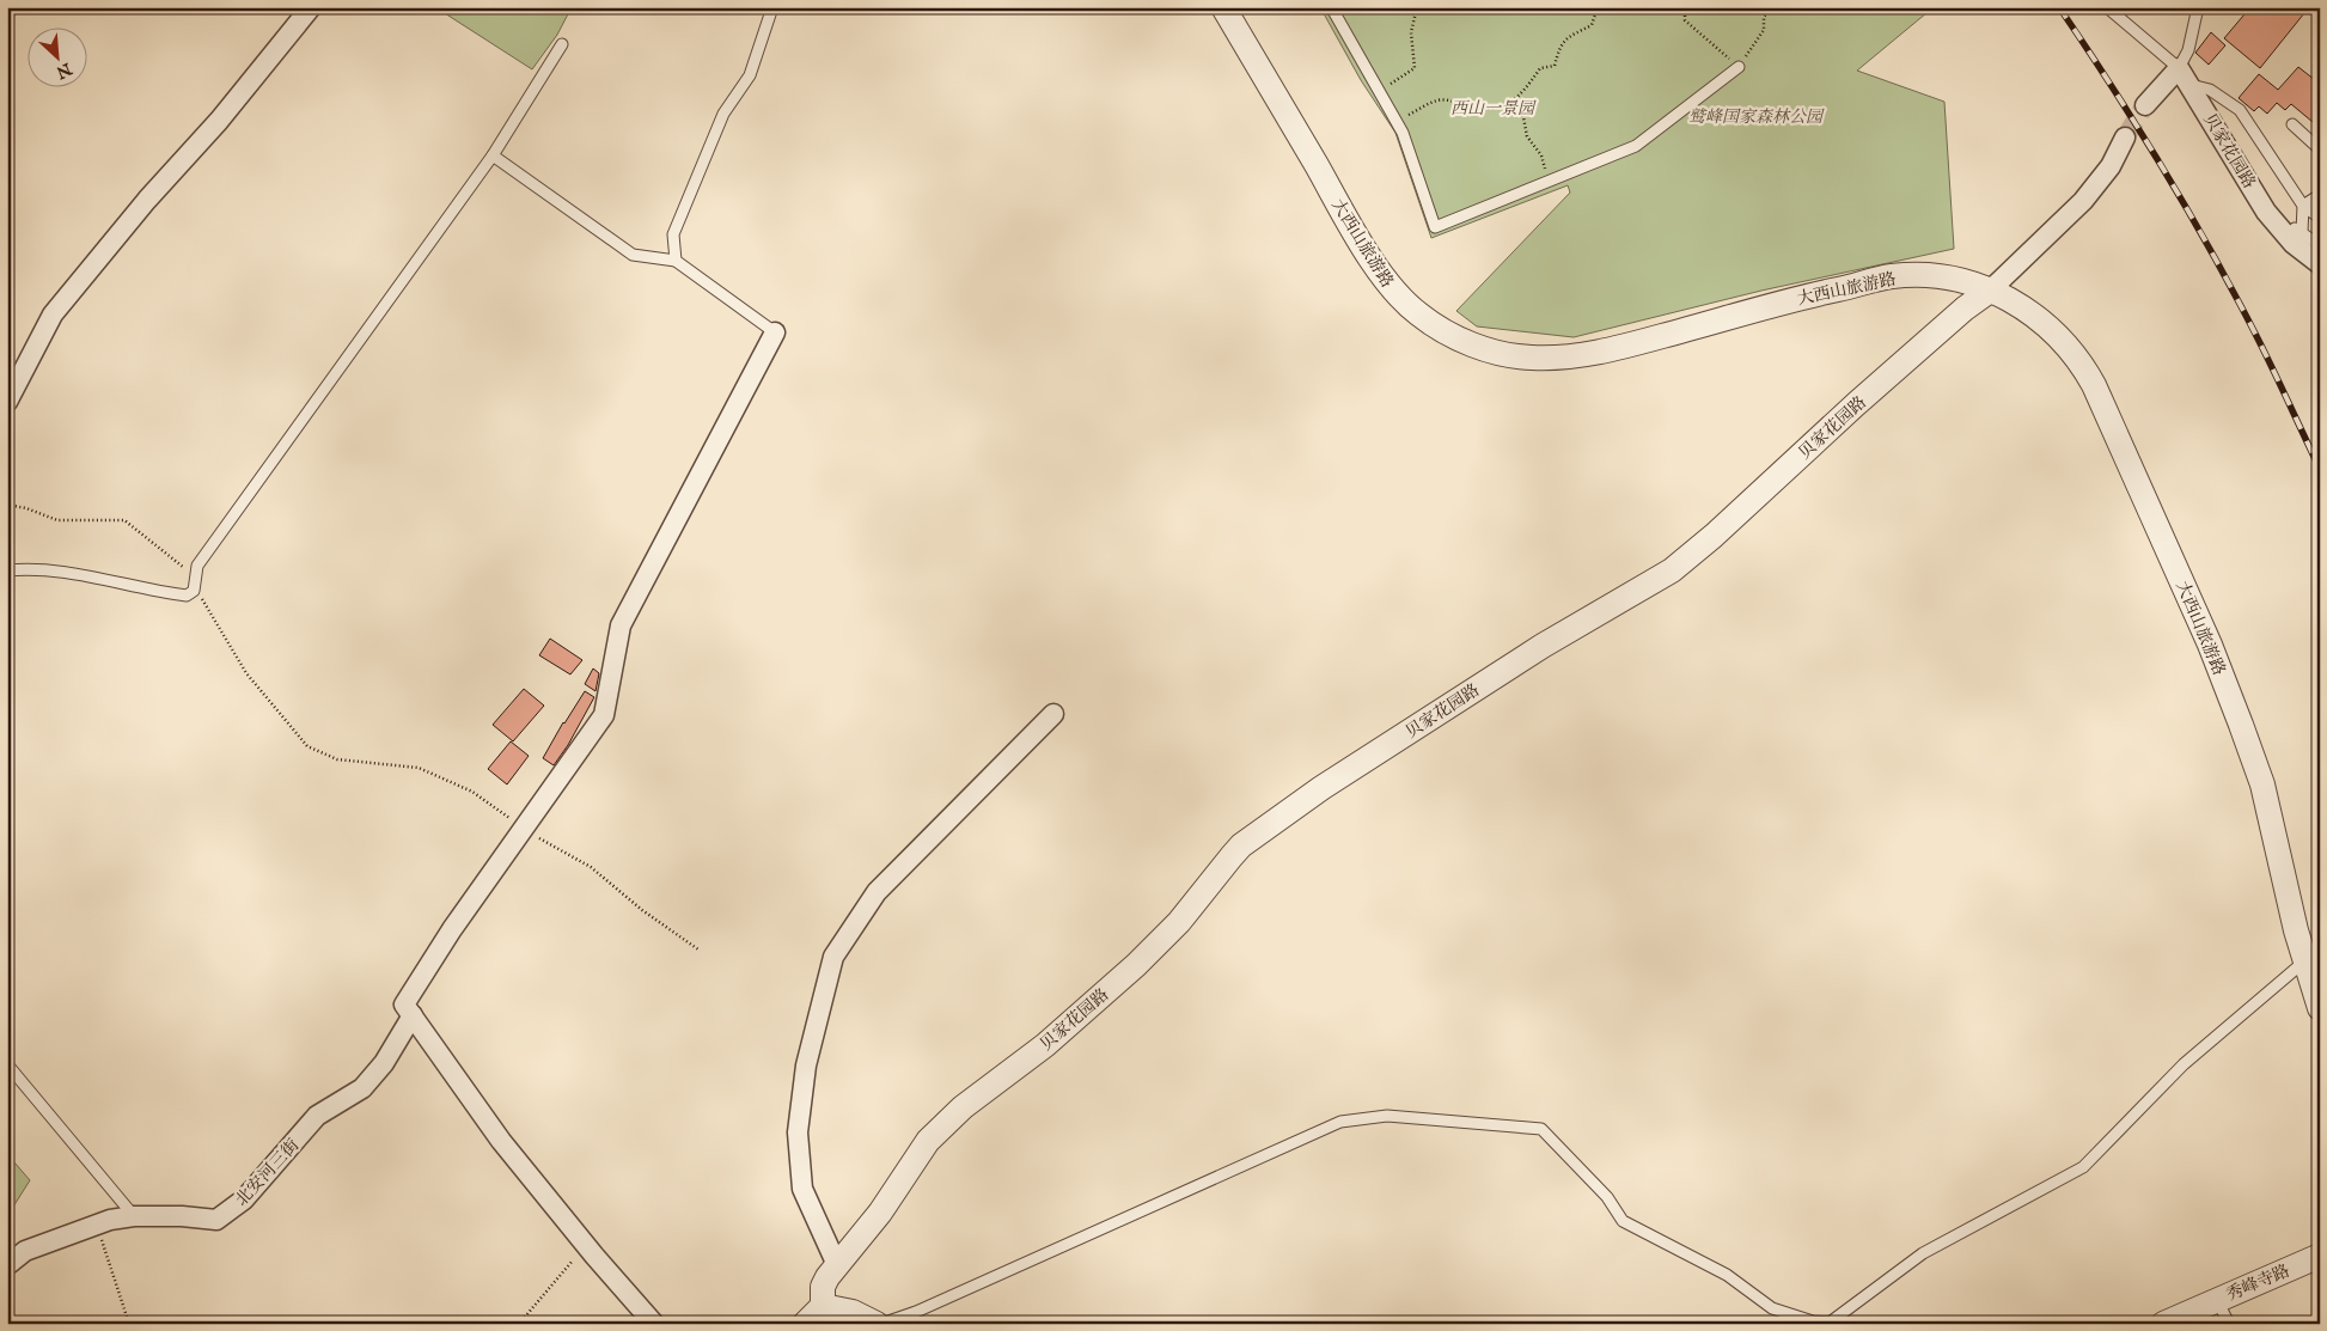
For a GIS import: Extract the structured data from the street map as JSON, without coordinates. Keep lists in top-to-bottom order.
{
  "streets": {
    "street": [
      "贝家花园路",
      "大西山旅游路",
      "北安河三街",
      "秀峰寺路"
    ]
  },
  "crossings": [
    ["贝家花园路", "大西山旅游路"]
  ],
  "parks": ["西山一景园", "鹫峰国家森林公园"],
  "north": "bottom right"
}
